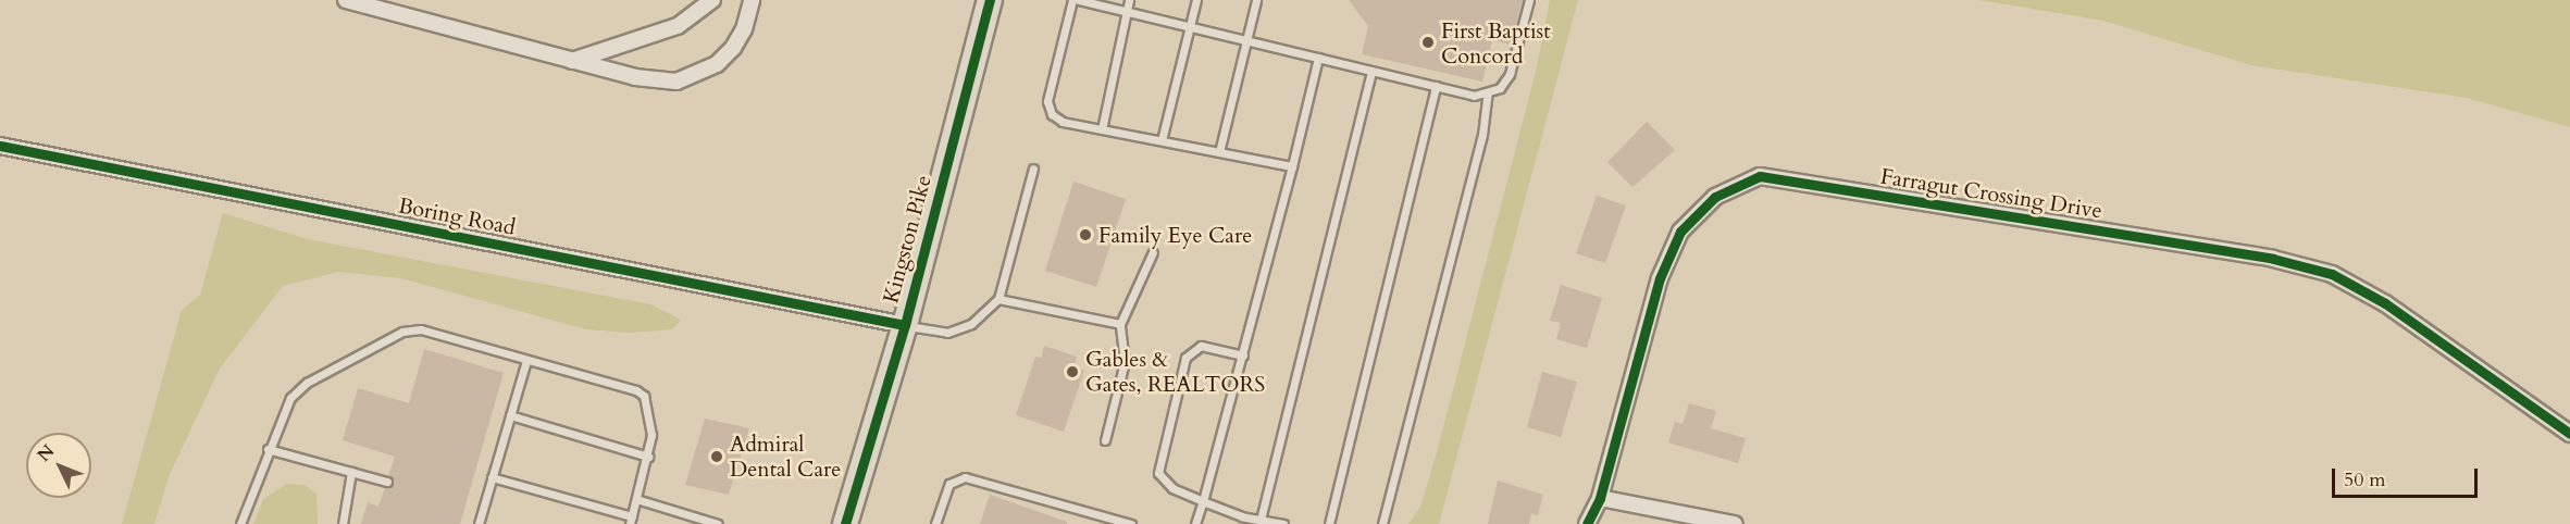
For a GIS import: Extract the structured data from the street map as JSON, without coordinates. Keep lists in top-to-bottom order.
{
  "streets": {
    "main road": ["Kingston Pike"],
    "street": ["Farragut Crossing Drive", "Boring Road"]
  },
  "crossings": [
    ["Boring Road", "Kingston Pike"]
  ],
  "places": [
    "First Baptist Concord",
    "Family Eye Care",
    "Gables & Gates, REALTORS",
    "Admiral Dental Care"
  ],
  "scale_bar": "50 m",
  "north": "top left"
}
